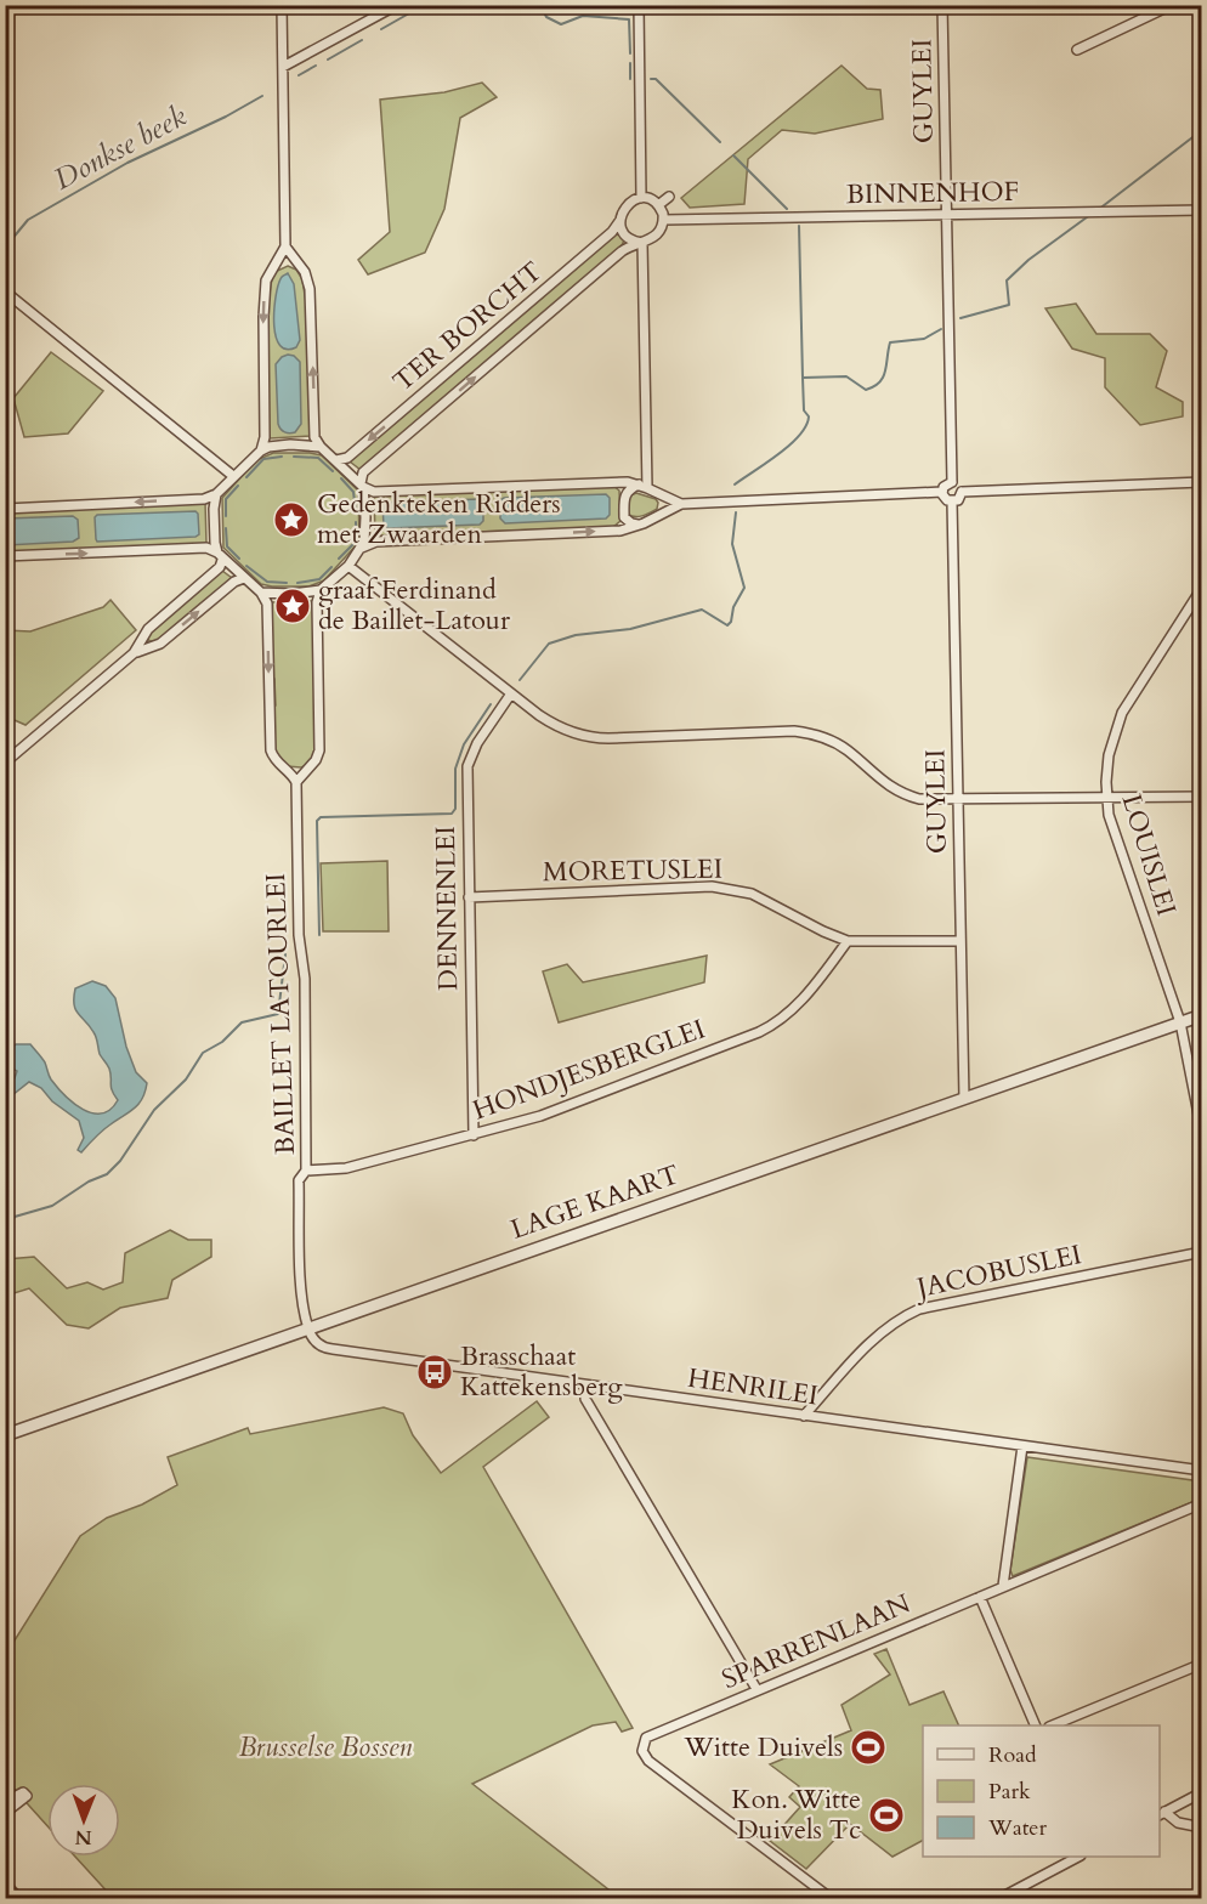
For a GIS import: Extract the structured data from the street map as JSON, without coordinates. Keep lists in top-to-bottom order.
{
  "streets": {
    "street": [
      "GUYLEI",
      "BINNENHOF",
      "TER BORCHT",
      "LOUISLEI",
      "MORETUSLEI",
      "DENNENLEI",
      "BAILLET LATOURLEI",
      "HONDJESBERGLEI",
      "LAGE KAART",
      "JACOBUSLEI",
      "HENRILEI",
      "SPARRENLAAN"
    ]
  },
  "crossings": [
    ["GUYLEI", "BINNENHOF"],
    ["GUYLEI", "MORETUSLEI"],
    ["GUYLEI", "LAGE KAART"],
    ["BINNENHOF", "TER BORCHT"],
    ["LOUISLEI", "LAGE KAART"],
    ["MORETUSLEI", "DENNENLEI"],
    ["MORETUSLEI", "HONDJESBERGLEI"],
    ["DENNENLEI", "HONDJESBERGLEI"],
    ["BAILLET LATOURLEI", "HONDJESBERGLEI"],
    ["BAILLET LATOURLEI", "LAGE KAART"],
    ["BAILLET LATOURLEI", "HENRILEI"],
    ["LAGE KAART", "HENRILEI"],
    ["JACOBUSLEI", "HENRILEI"]
  ],
  "water": ["Donkse beek"],
  "parks": ["Brusselse Bossen"],
  "places": {
    "place": ["Gedenkteken Ridders met Zwaarden", "graaf Ferdinand de Baillet-Latour"],
    "bus stop": ["Brasschaat Kattekensberg"],
    "sports": ["Witte Duivels", "Kon. Witte Duivels Tc"]
  },
  "legend": ["Road", "Park", "Water"],
  "north": "bottom"
}
